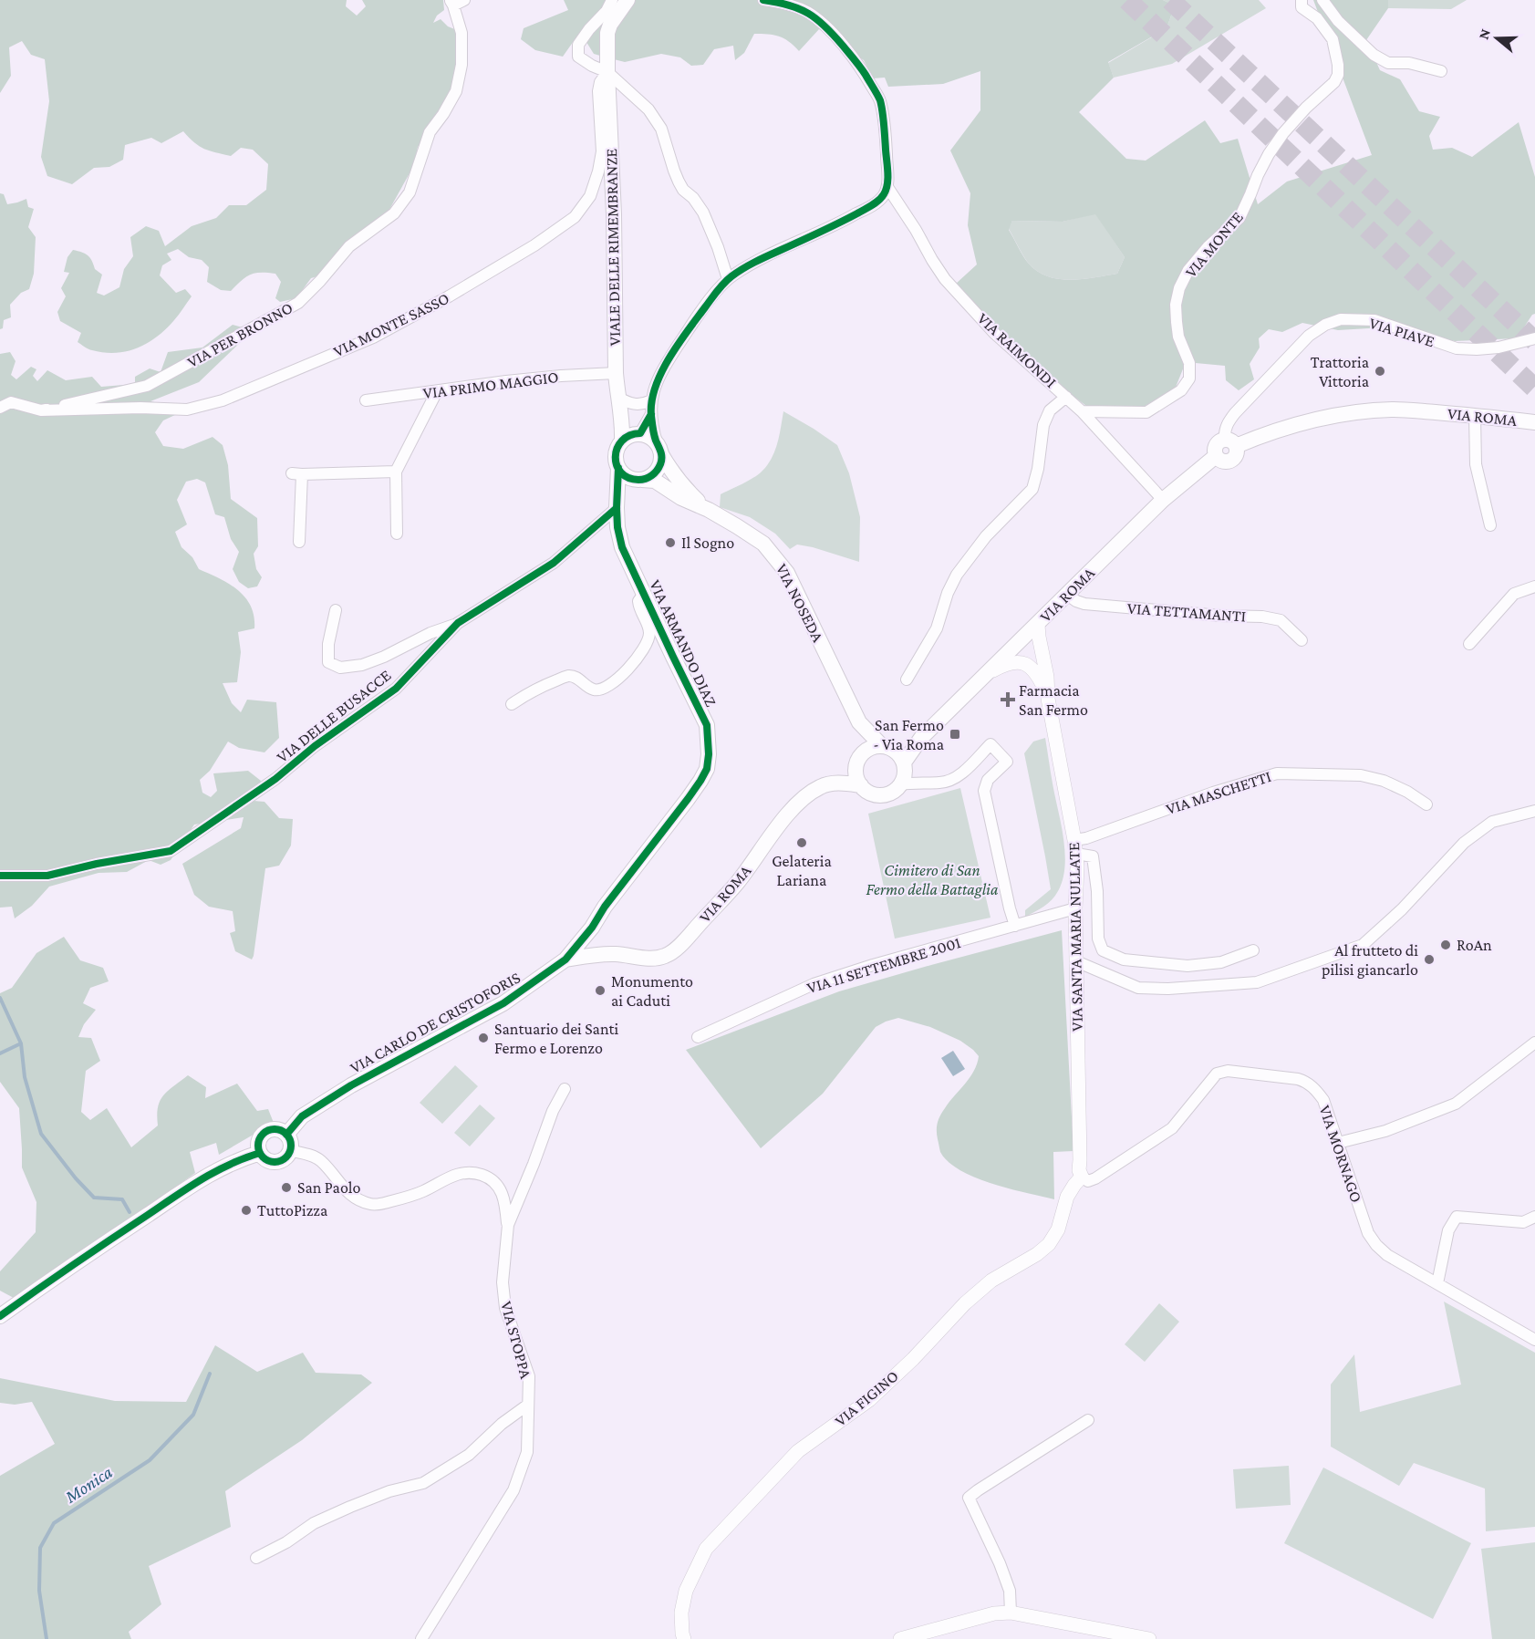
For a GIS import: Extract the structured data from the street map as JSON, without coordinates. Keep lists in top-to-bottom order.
{
  "streets": {
    "main road": [
      "VIALE DELLE RIMEMBRANZE",
      "VIA ROMA",
      "VIA NOSEDA",
      "VIA ARMANDO DIAZ",
      "VIA CARLO DE CRISTOFORIS"
    ],
    "street": [
      "VIA MONTE",
      "VIA MONTE SASSO",
      "VIA PIAVE",
      "VIA PER BRONNO",
      "VIA RAIMONDI",
      "VIA PRIMO MAGGIO",
      "VIA TETTAMANTI",
      "VIA DELLE BUSACCE",
      "VIA MASCHETTI",
      "VIA SANTA MARIA NULLATE",
      "VIA 11 SETTEMBRE 2001",
      "VIA MORNAGO",
      "VIA STOPPA",
      "VIA FIGINO"
    ]
  },
  "crossings": [
    ["VIA MONTE", "VIA RAIMONDI"],
    ["VIALE DELLE RIMEMBRANZE", "VIA MONTE SASSO"],
    ["VIALE DELLE RIMEMBRANZE", "VIA PRIMO MAGGIO"],
    ["VIALE DELLE RIMEMBRANZE", "VIA NOSEDA"],
    ["VIALE DELLE RIMEMBRANZE", "VIA ARMANDO DIAZ"],
    ["VIA MONTE SASSO", "VIA PER BRONNO"],
    ["VIA PIAVE", "VIA ROMA"],
    ["VIA RAIMONDI", "VIA ROMA"],
    ["VIA ROMA", "VIA NOSEDA"],
    ["VIA ROMA", "VIA TETTAMANTI"],
    ["VIA ROMA", "VIA SANTA MARIA NULLATE"],
    ["VIA ROMA", "VIA CARLO DE CRISTOFORIS"],
    ["VIA NOSEDA", "VIA ARMANDO DIAZ"],
    ["VIA ARMANDO DIAZ", "VIA DELLE BUSACCE"],
    ["VIA ARMANDO DIAZ", "VIA CARLO DE CRISTOFORIS"],
    ["VIA MASCHETTI", "VIA SANTA MARIA NULLATE"],
    ["VIA SANTA MARIA NULLATE", "VIA 11 SETTEMBRE 2001"],
    ["VIA SANTA MARIA NULLATE", "VIA MORNAGO"],
    ["VIA SANTA MARIA NULLATE", "VIA FIGINO"],
    ["VIA MORNAGO", "VIA FIGINO"]
  ],
  "water": ["Monica"],
  "parks": ["Cimitero di San Fermo della Battaglia"],
  "places": {
    "other": [
      "Trattoria Vittoria",
      "Il Sogno",
      "Gelateria Lariana",
      "RoAn",
      "Al frutteto di pilisi giancarlo",
      "Monumento ai Caduti",
      "Santuario dei Santi Fermo e Lorenzo",
      "San Paolo",
      "TuttoPizza"
    ],
    "health": ["Farmacia San Fermo"],
    "transit": ["San Fermo - Via Roma"]
  },
  "north": "left"
}
